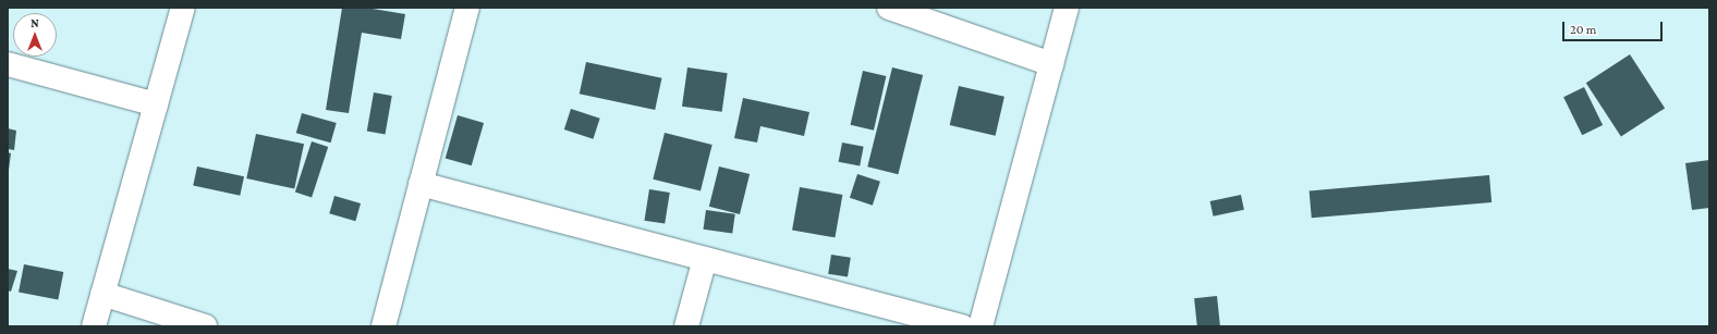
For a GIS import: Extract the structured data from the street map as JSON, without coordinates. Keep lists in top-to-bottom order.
{
  "scale_bar": "20 m",
  "north": "top"
}
